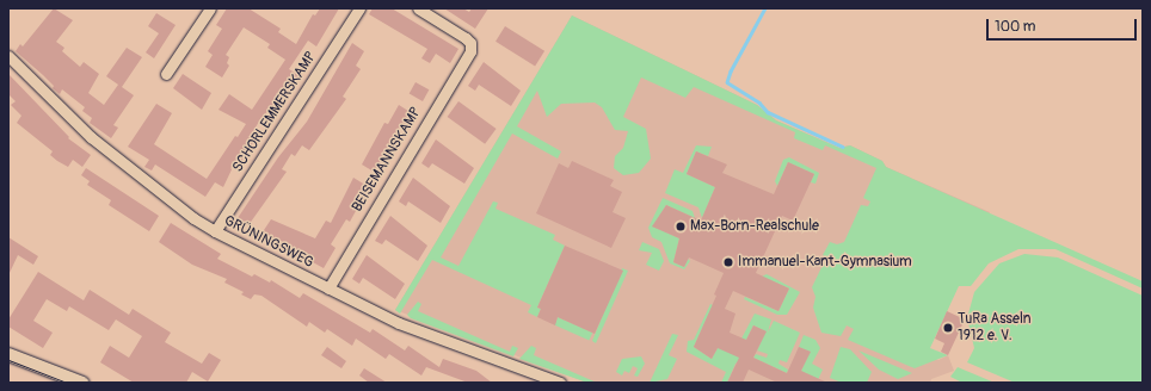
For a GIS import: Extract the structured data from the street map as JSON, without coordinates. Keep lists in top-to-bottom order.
{
  "streets": {
    "street": ["SCHORLEMMERSKAMP", "BEISEMANNSKAMP", "GRÜNINGSWEG"]
  },
  "crossings": [
    ["SCHORLEMMERSKAMP", "GRÜNINGSWEG"],
    ["BEISEMANNSKAMP", "GRÜNINGSWEG"]
  ],
  "places": ["Max-Born-Realschule", "Immanuel-Kant-Gymnasium", "TuRa Asseln 1912 e. V."],
  "scale_bar": "100 m"
}
